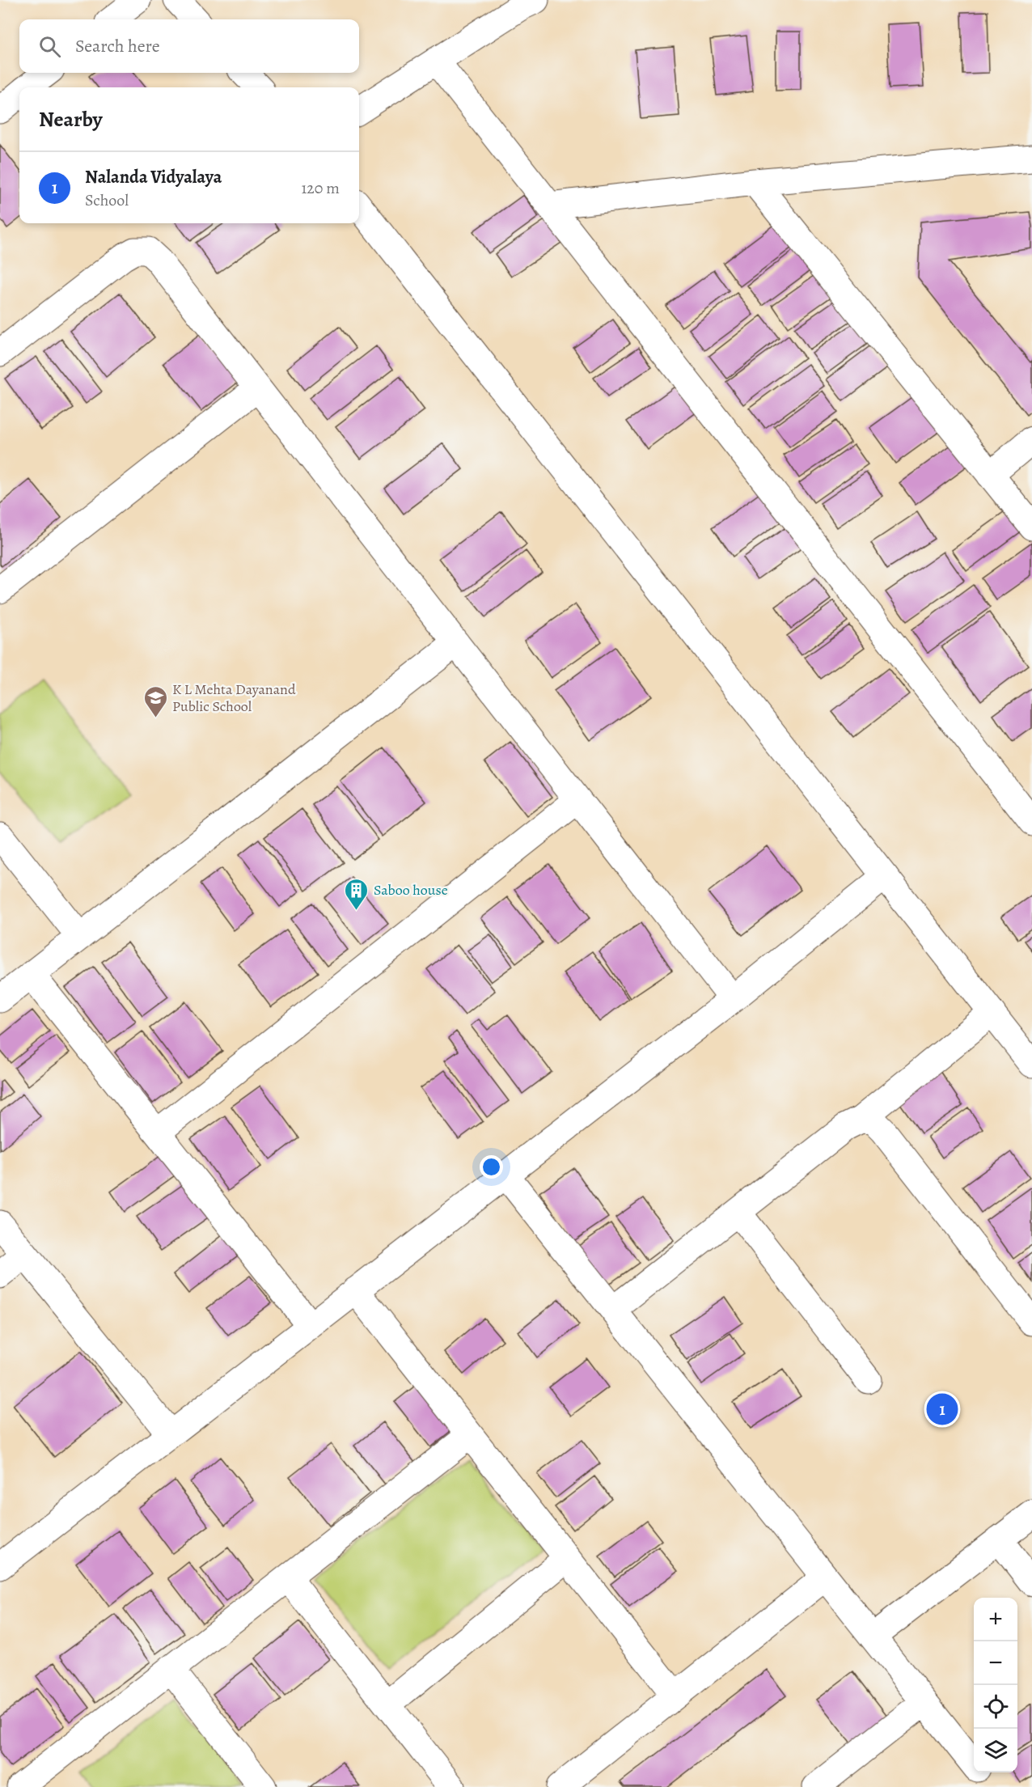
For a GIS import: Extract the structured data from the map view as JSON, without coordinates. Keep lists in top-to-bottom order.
{
  "places": {
    "school or university": ["K L Mehta Dayanand Public School"],
    "building": ["Saboo house"]
  },
  "page": {
    "search": "Search here",
    "heading": "Nearby",
    "list": [
      {
        "mark": "1",
        "name": "Nalanda Vidyalaya",
        "note": "School",
        "value": "120 m"
      }
    ],
    "pins": "1",
    "map_buttons": ["+", "−"]
  }
}
